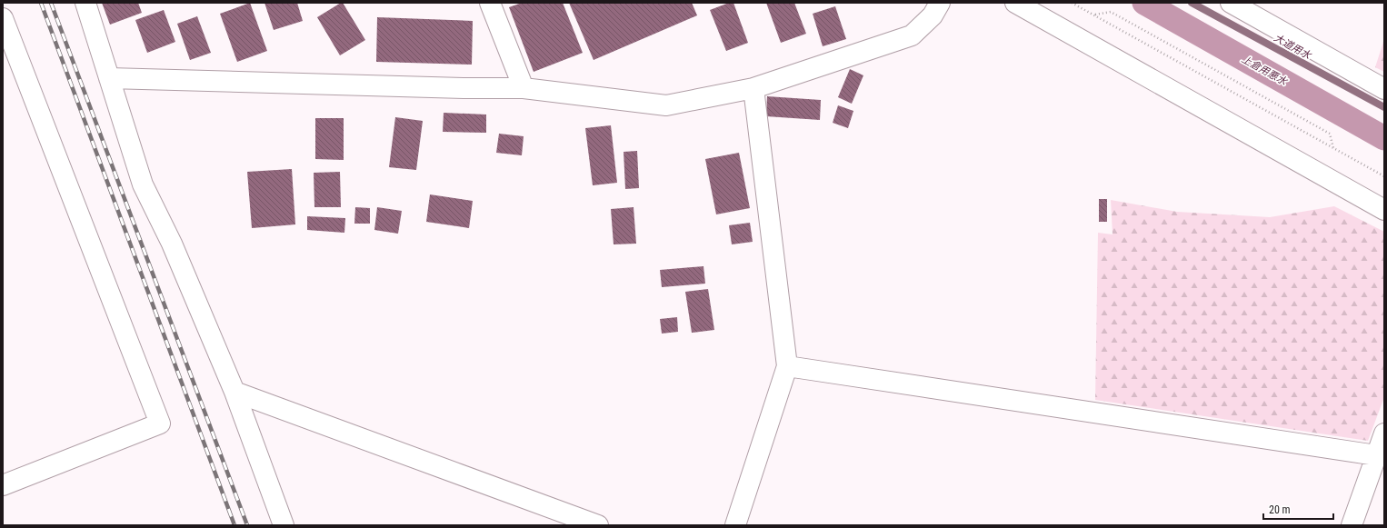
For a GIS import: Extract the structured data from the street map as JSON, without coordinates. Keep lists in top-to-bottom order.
{
  "water": ["大道用水", "上倉用悪水"],
  "scale_bar": "20 m"
}
